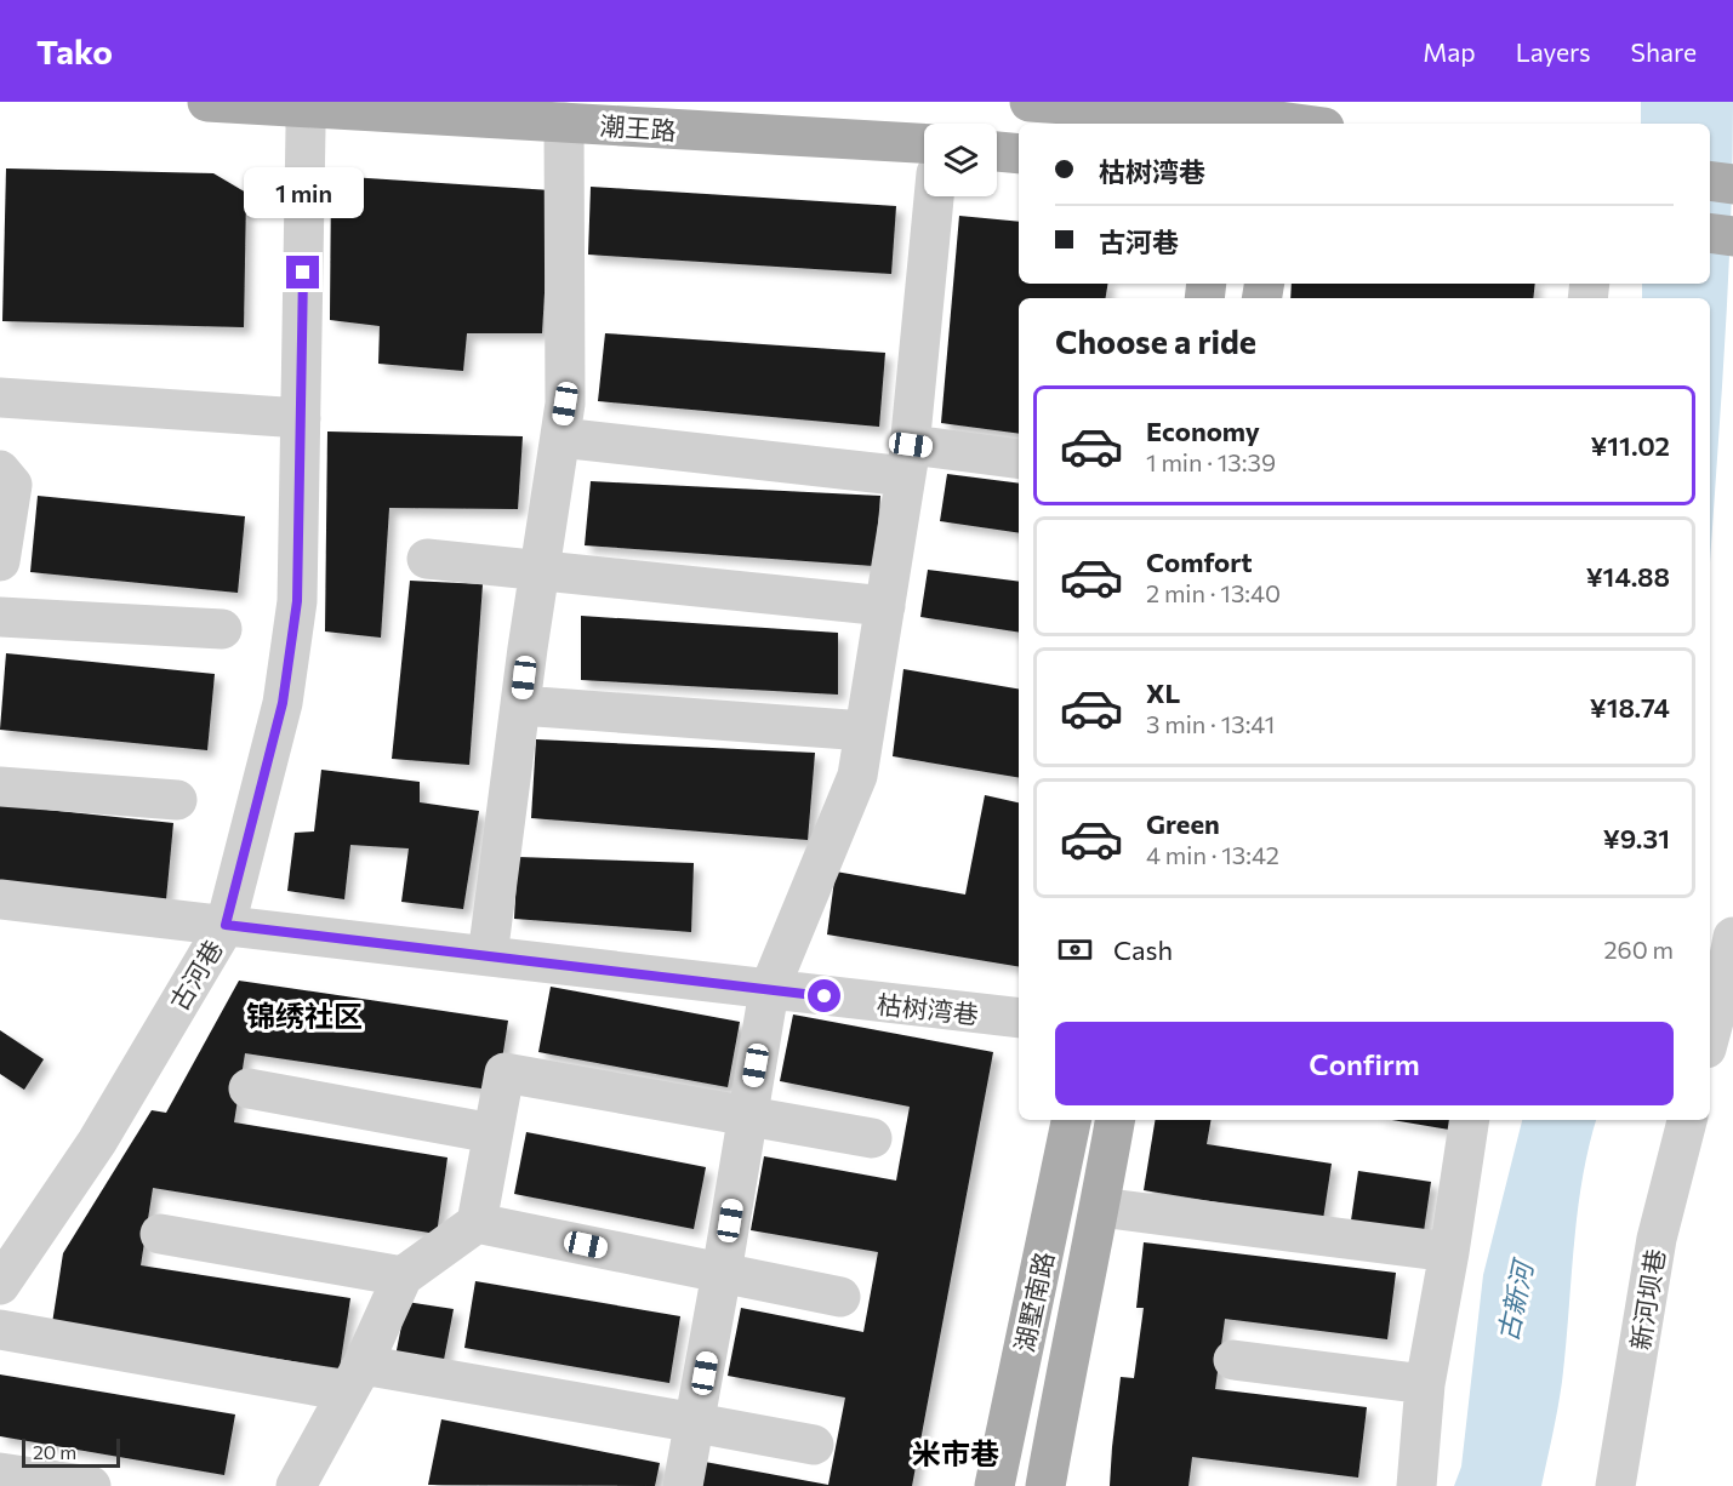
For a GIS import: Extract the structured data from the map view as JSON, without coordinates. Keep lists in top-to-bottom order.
{
  "streets": {
    "main road": ["潮王路", "湖墅南路"],
    "street": ["古河巷", "枯树湾巷", "新河坝巷"]
  },
  "crossings": [
    ["潮王路", "古河巷"],
    ["古河巷", "枯树湾巷"]
  ],
  "districts": ["锦绣社区", "米市巷"],
  "water": ["古新河"],
  "scale_bar": "20 m",
  "page": {
    "header": "Tako",
    "nav": ["Map", "Layers", "Share"],
    "banner": ["枯树湾巷", "古河巷"],
    "bubble": "1 min",
    "heading": "Choose a ride",
    "list": [
      {
        "name": "Economy",
        "note": "1 min · 13:39",
        "value": "¥11.02"
      },
      {
        "name": "Comfort",
        "note": "2 min · 13:40",
        "value": "¥14.88"
      },
      {
        "name": "XL",
        "note": "3 min · 13:41",
        "value": "¥18.74"
      },
      {
        "name": "Green",
        "note": "4 min · 13:42",
        "value": "¥9.31"
      }
    ],
    "pay": ["Cash", "260 m"],
    "buttons": "Confirm",
    "scale": "20 m"
  }
}
